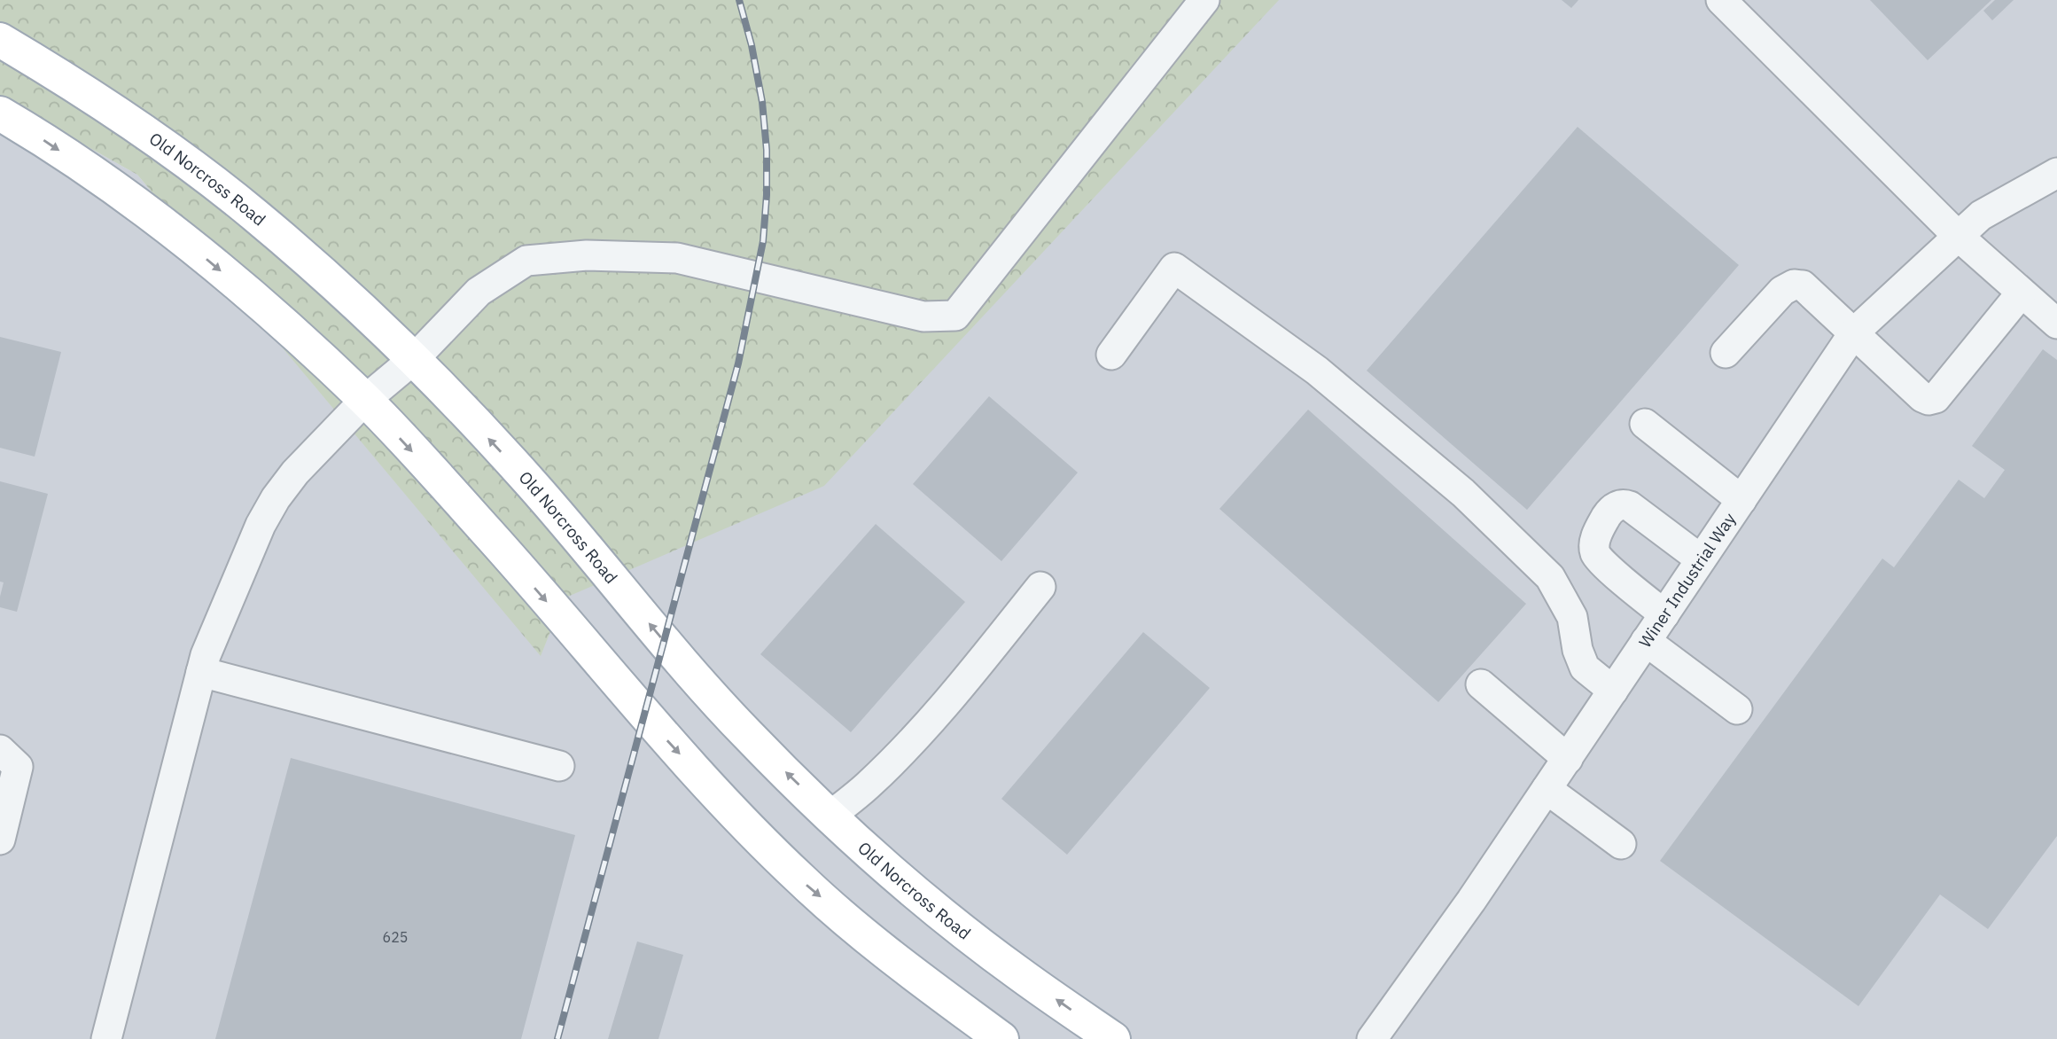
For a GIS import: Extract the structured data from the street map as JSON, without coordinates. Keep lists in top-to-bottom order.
{
  "streets": {
    "main road": ["Old Norcross Road"],
    "street": ["Winer Industrial Way"]
  },
  "house_numbers": ["625"]
}
